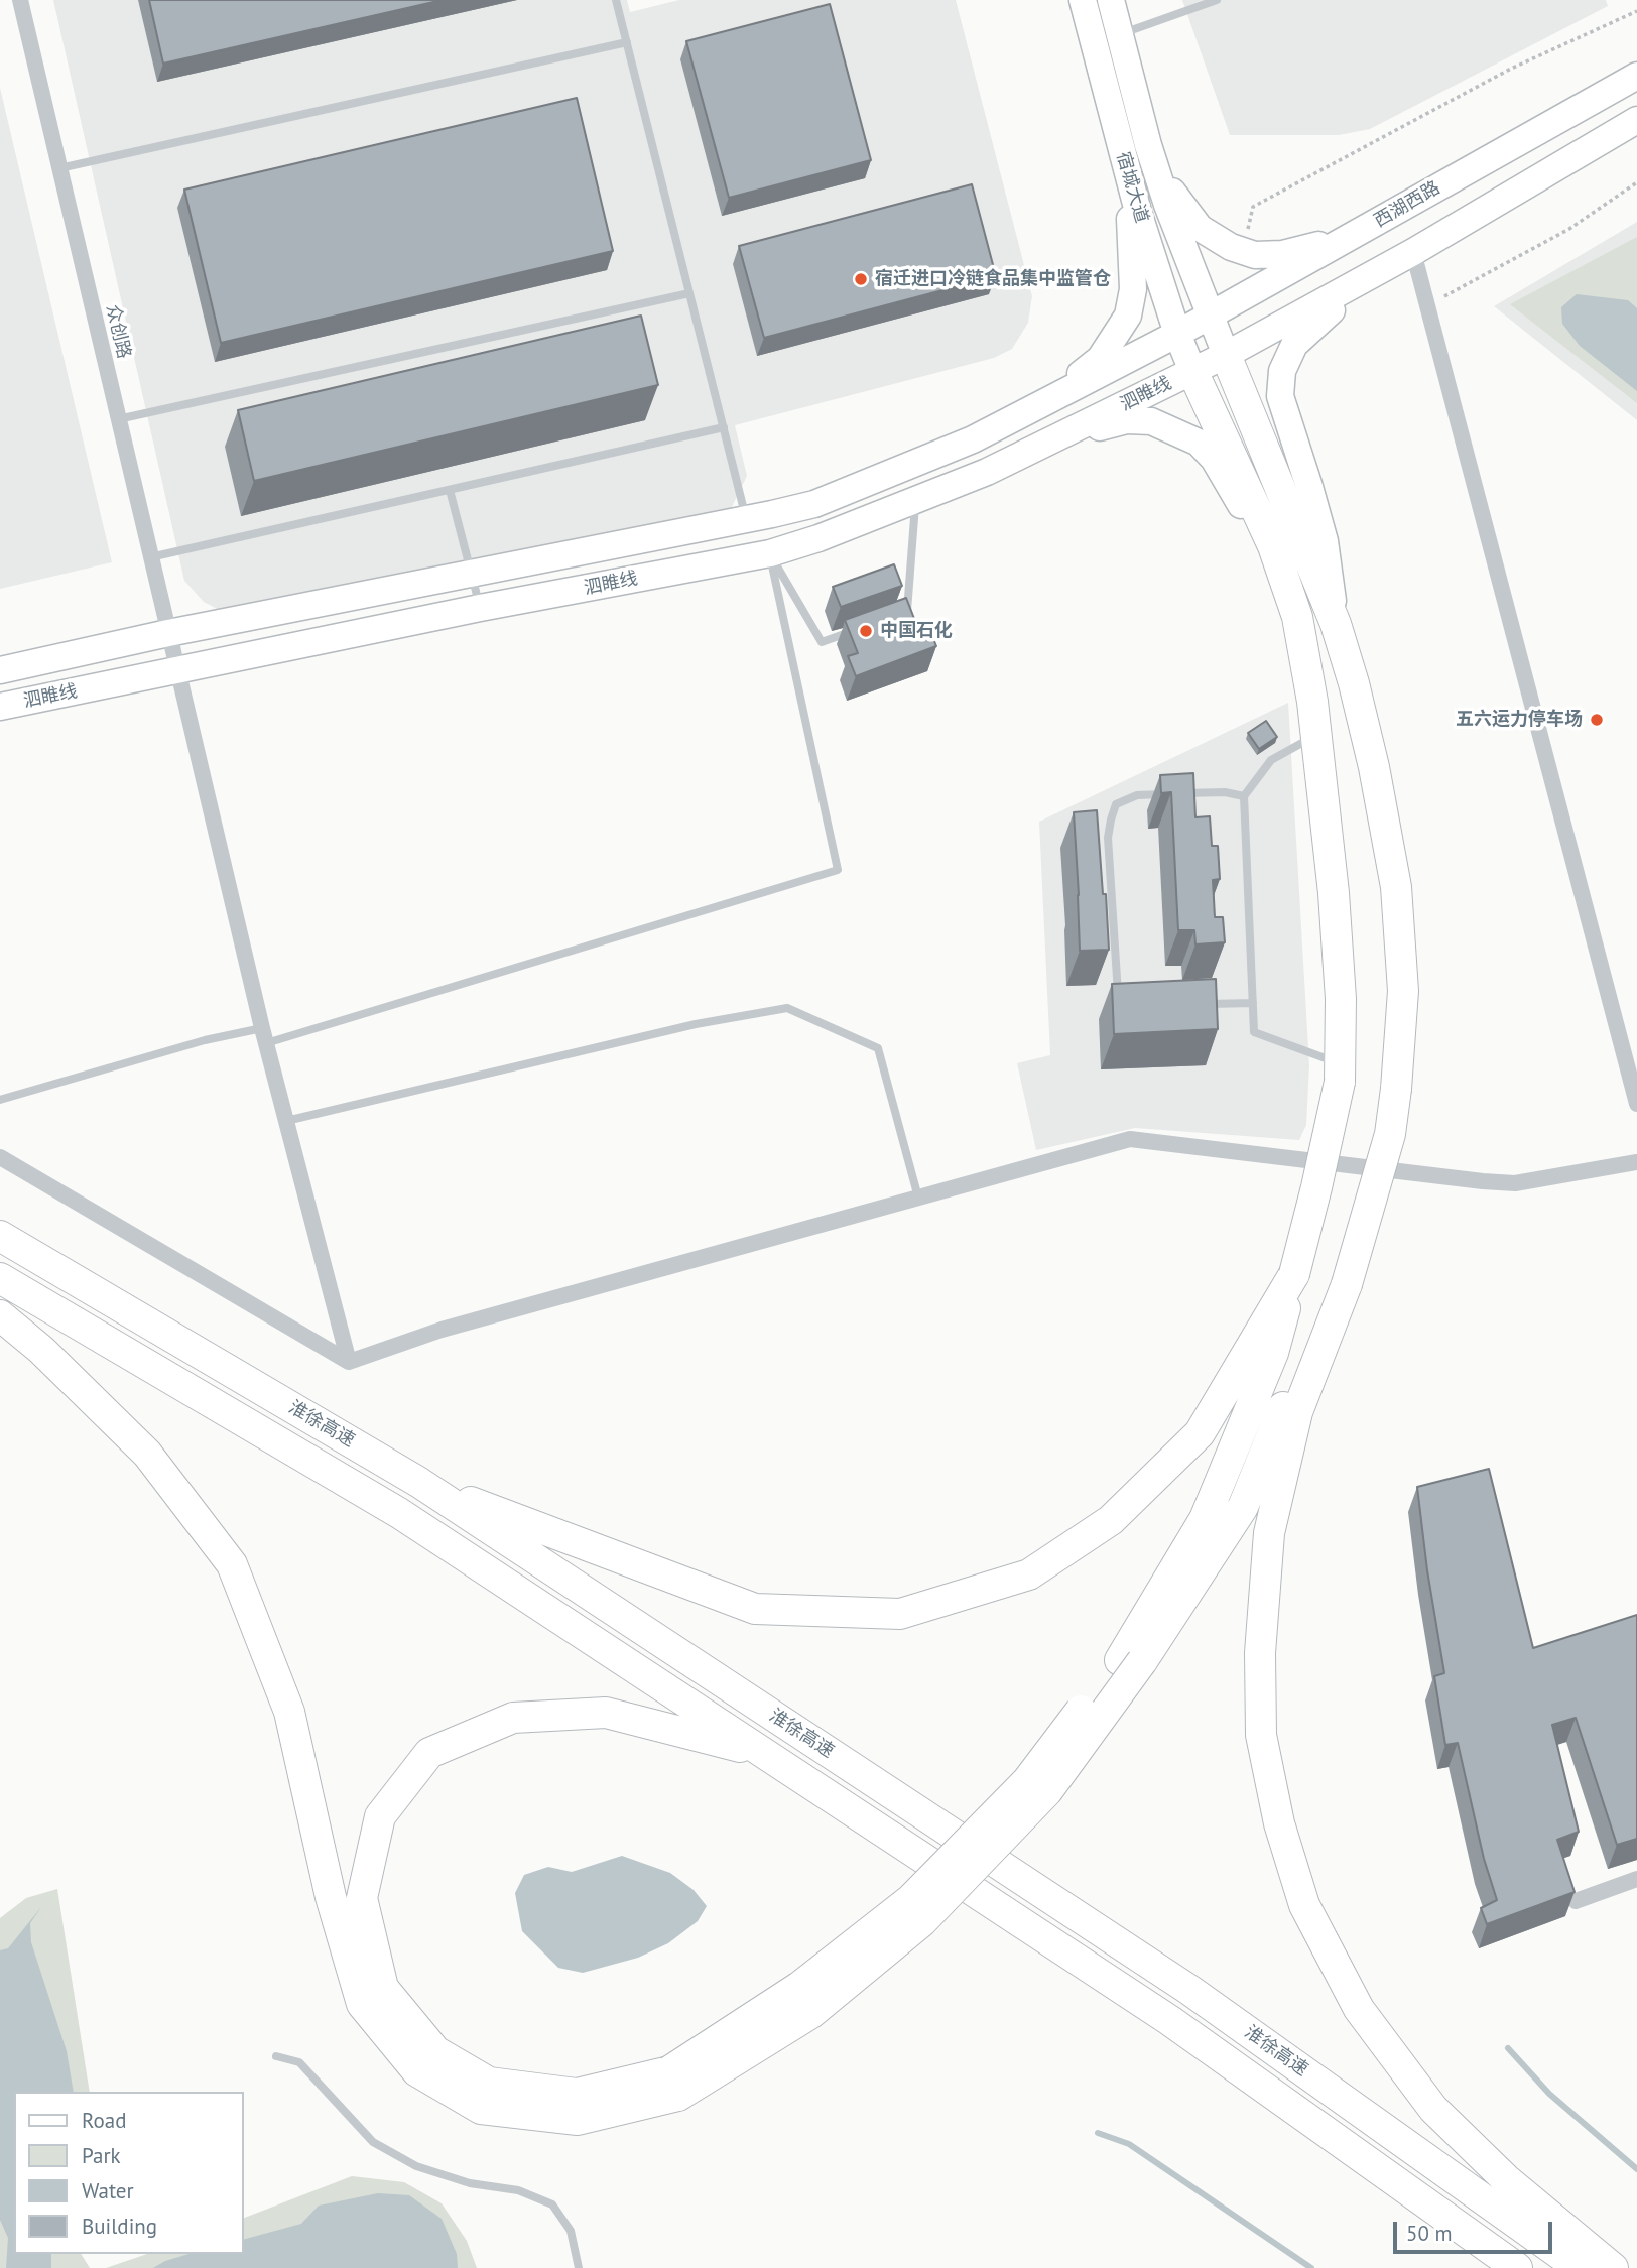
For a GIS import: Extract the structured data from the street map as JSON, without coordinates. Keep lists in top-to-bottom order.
{
  "streets": {
    "highway": ["淮徐高速"],
    "main road": ["宿城大道", "西湖西路", "泗睢线"],
    "street": ["众创路"]
  },
  "crossings": [
    ["宿城大道", "西湖西路"],
    ["宿城大道", "泗睢线"],
    ["西湖西路", "泗睢线"],
    ["众创路", "泗睢线"]
  ],
  "places": ["宿迁进口冷链食品集中监管仓", "中国石化", "五六运力停车场"],
  "legend": [
    "Road",
    "Park",
    "Water",
    "Building"
  ],
  "scale_bar": "50 m"
}
